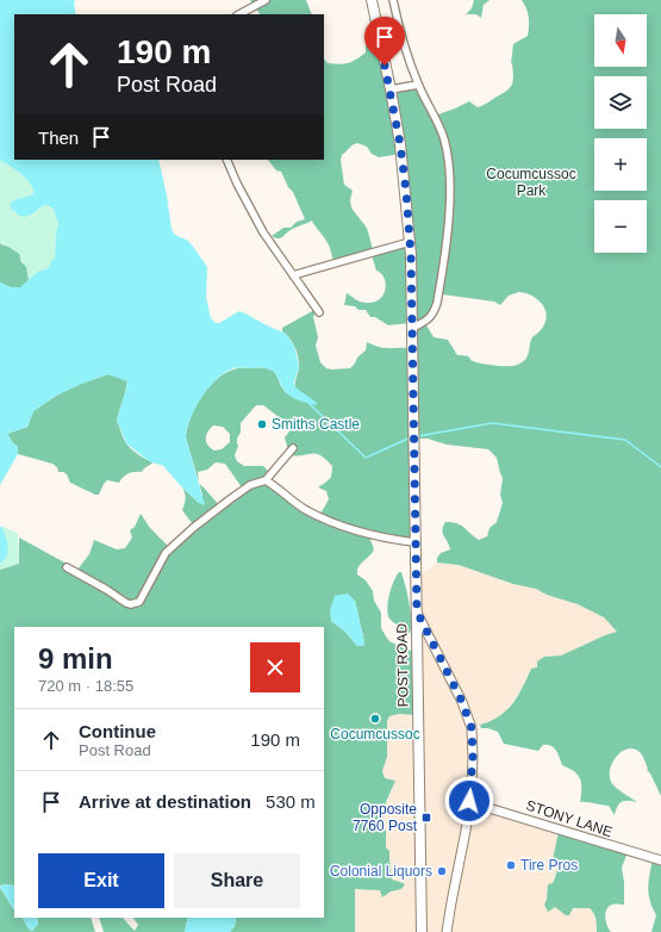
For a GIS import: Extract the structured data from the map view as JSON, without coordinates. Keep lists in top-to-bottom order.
{
  "streets": {
    "main road": ["POST ROAD"],
    "street": ["STONY LANE"]
  },
  "parks": ["Cocumcussoc Park"],
  "places": {
    "other": [
      "Smiths Castle",
      "Cocumcussoc",
      "Tire Pros",
      "Colonial Liquors"
    ],
    "transit": ["Opposite 7760 Post"]
  },
  "north": "bottom",
  "page": {
    "map_buttons": ["+", "−"],
    "turn": ["190 m", "Post Road"],
    "then": "Then",
    "heading": ["9 min", "720 m · 18:55"],
    "list": [
      {
        "name": "Continue",
        "note": "Post Road",
        "value": "190 m"
      },
      {
        "name": "Arrive at destination",
        "value": "530 m"
      }
    ],
    "buttons": ["Exit", "Share"]
  }
}
